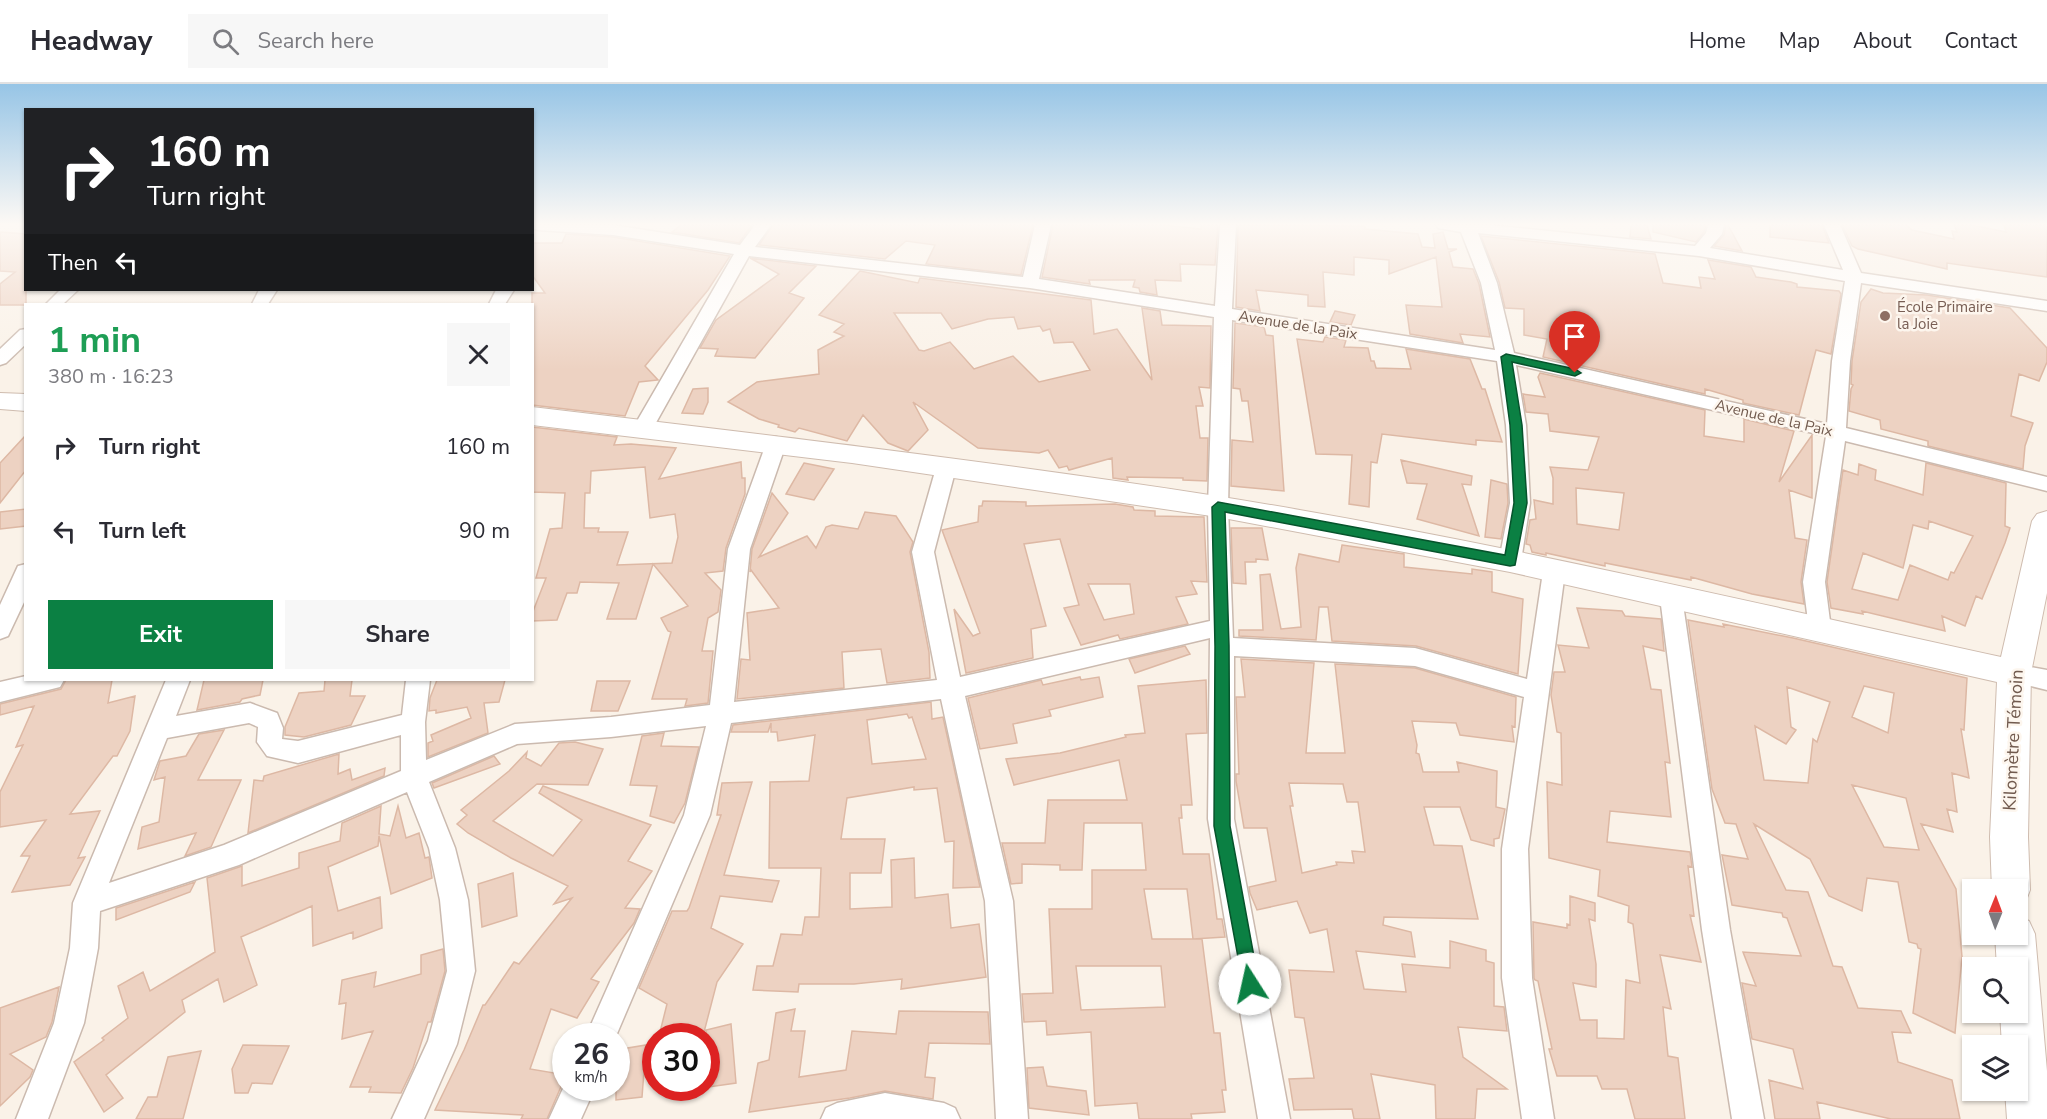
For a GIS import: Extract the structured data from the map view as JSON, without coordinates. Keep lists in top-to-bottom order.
{
  "streets": {
    "main road": ["Kilomètre Témoin"],
    "street": ["Avenue de la Paix"]
  },
  "places": ["École Primaire la Joie"],
  "north": "top",
  "page": {
    "header": "Headway",
    "search": "Search here",
    "nav": [
      "Home",
      "Map",
      "About",
      "Contact"
    ],
    "turn": ["160 m", "Turn right"],
    "then": "Then",
    "heading": ["1 min", "380 m · 16:23"],
    "list": [
      {
        "name": "Turn right",
        "value": "160 m"
      },
      {
        "name": "Turn left",
        "value": "90 m"
      }
    ],
    "buttons": ["Exit", "Share"],
    "speed": "26 km/h",
    "limit": "30"
  }
}
